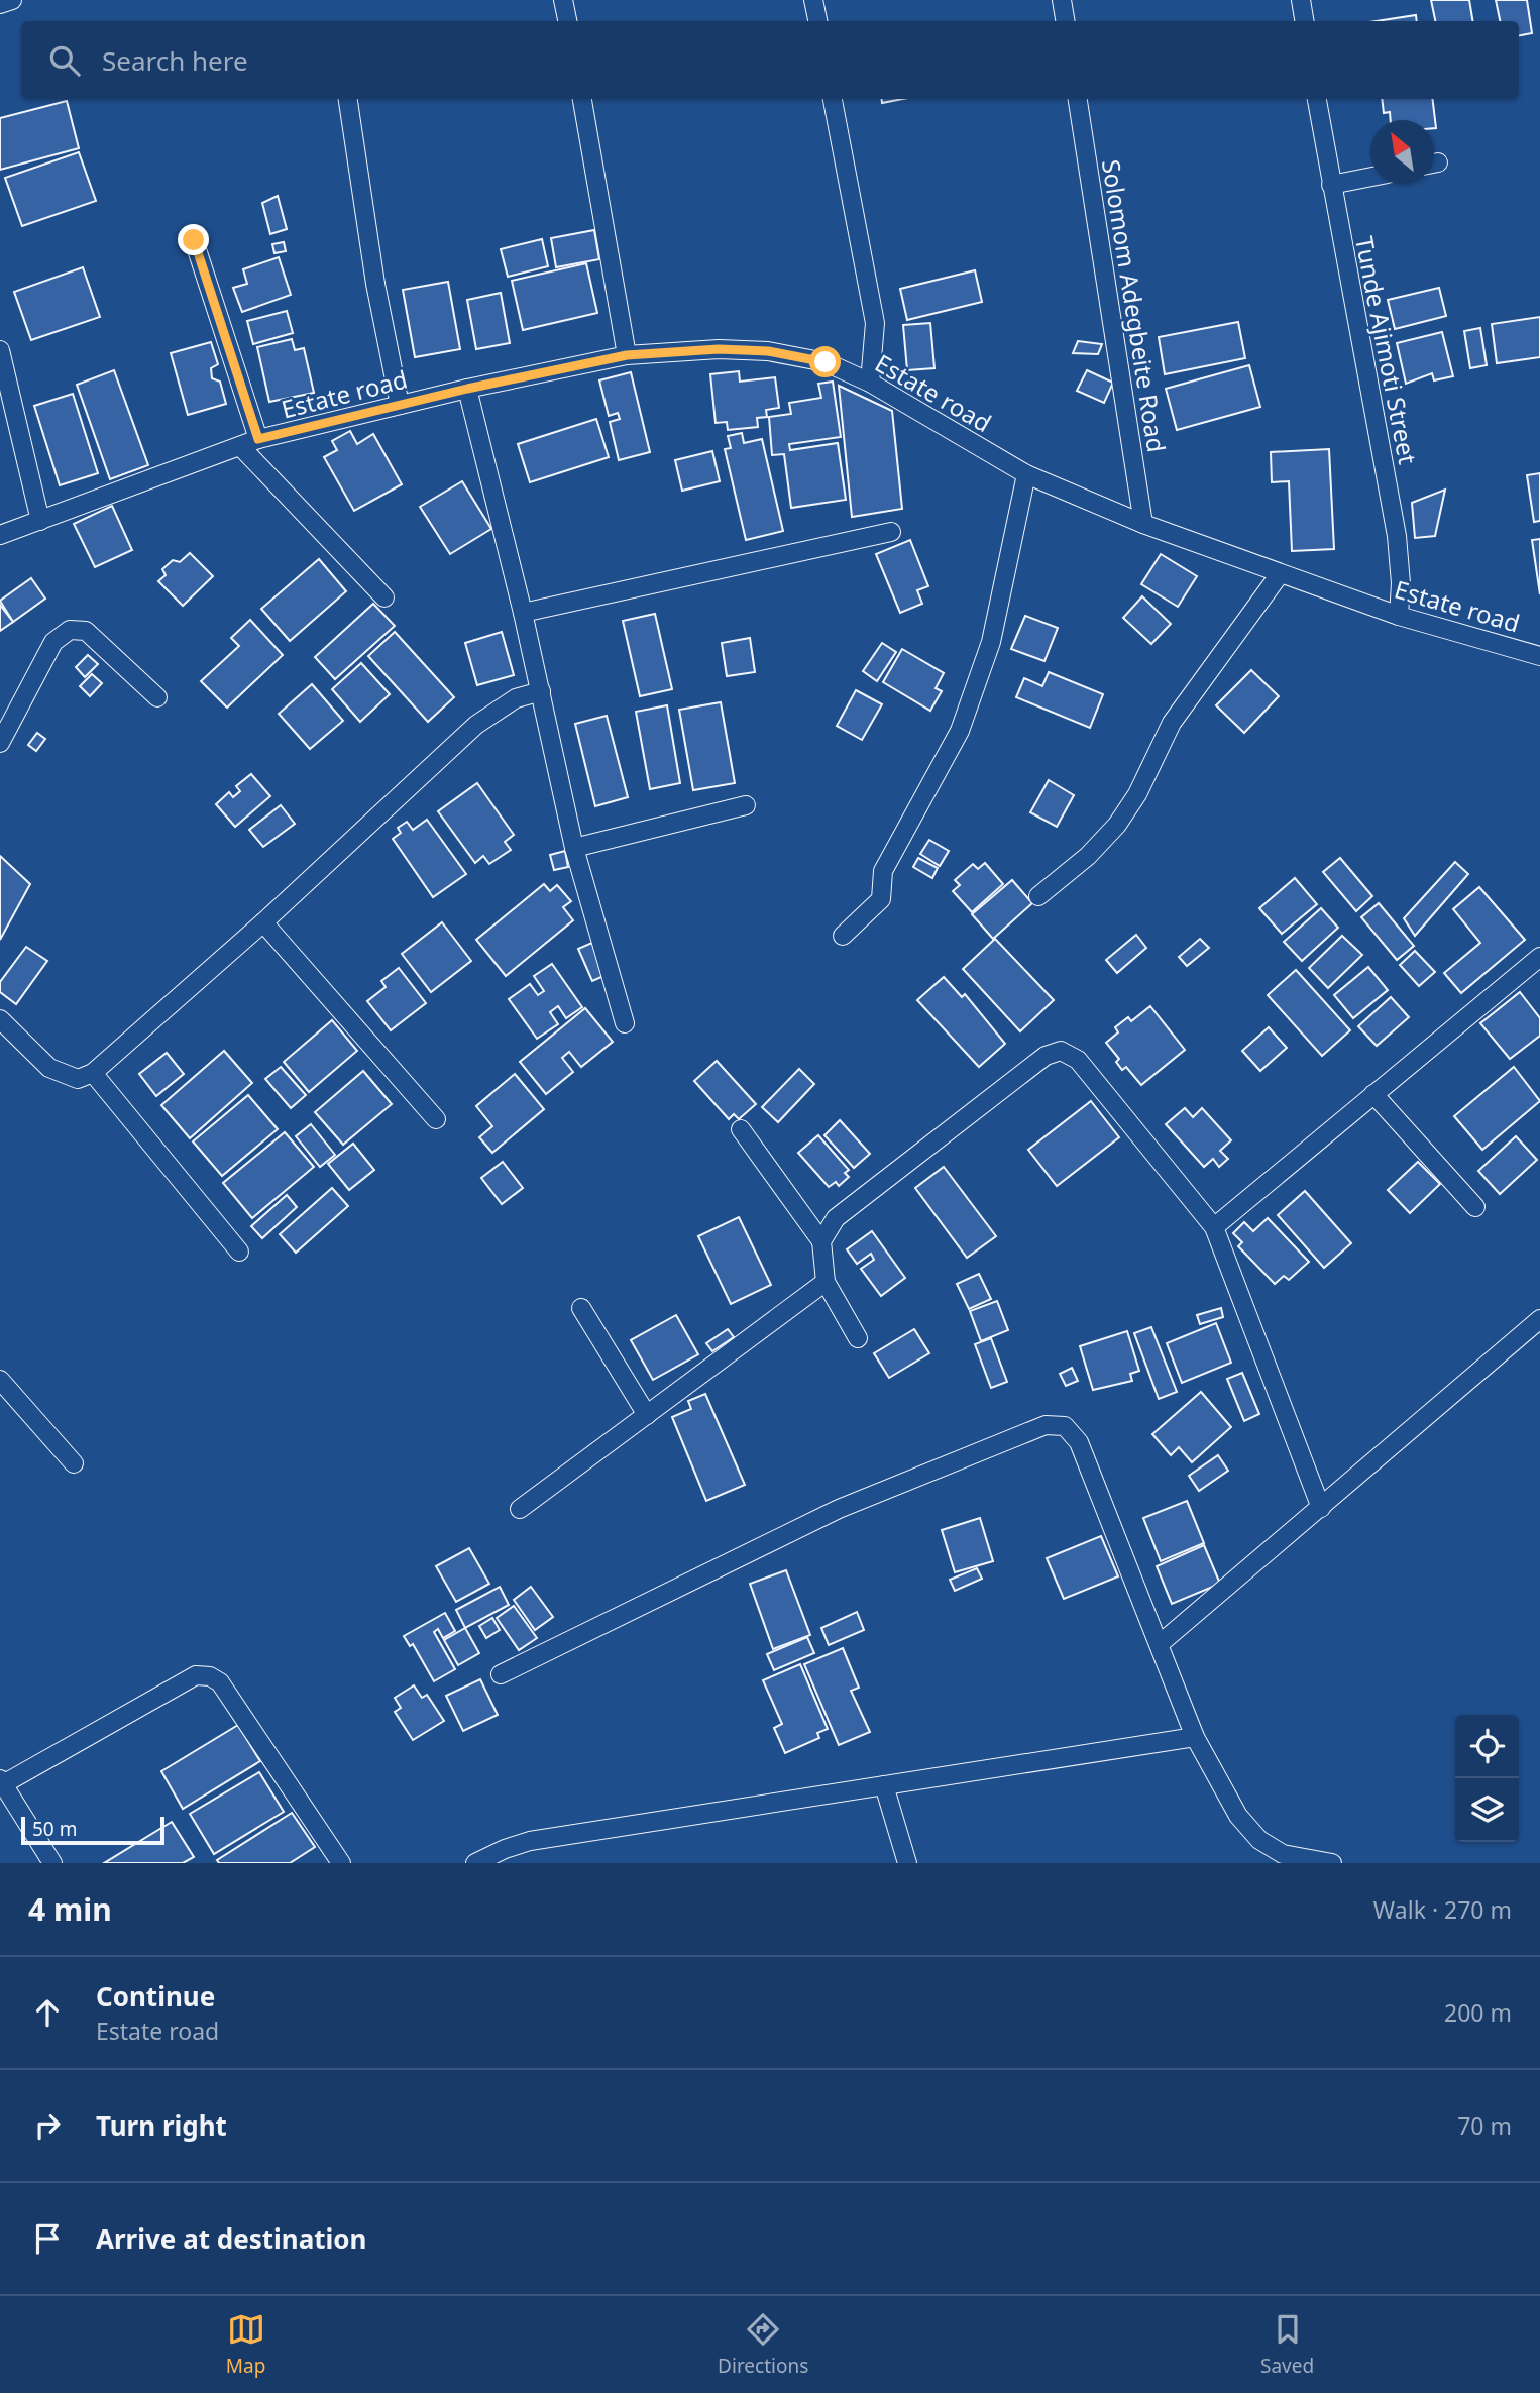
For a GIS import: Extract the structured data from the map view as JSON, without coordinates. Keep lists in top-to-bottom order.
{
  "streets": {
    "street": ["Solomom Adegbeite Road", "Tunde Ajimoti Street", "Estate road"]
  },
  "crossings": [
    ["Solomom Adegbeite Road", "Estate road"],
    ["Tunde Ajimoti Street", "Estate road"]
  ],
  "scale_bar": "50 m",
  "north": "top left",
  "page": {
    "search": "Search here",
    "scale": "50 m",
    "heading": ["4 min", "Walk · 270 m"],
    "list": [
      ["Continue", "Estate road", "200 m"],
      ["Turn right", "70 m"],
      "Arrive at destination"
    ],
    "nav": ["Map", "Directions", "Saved"]
  }
}
